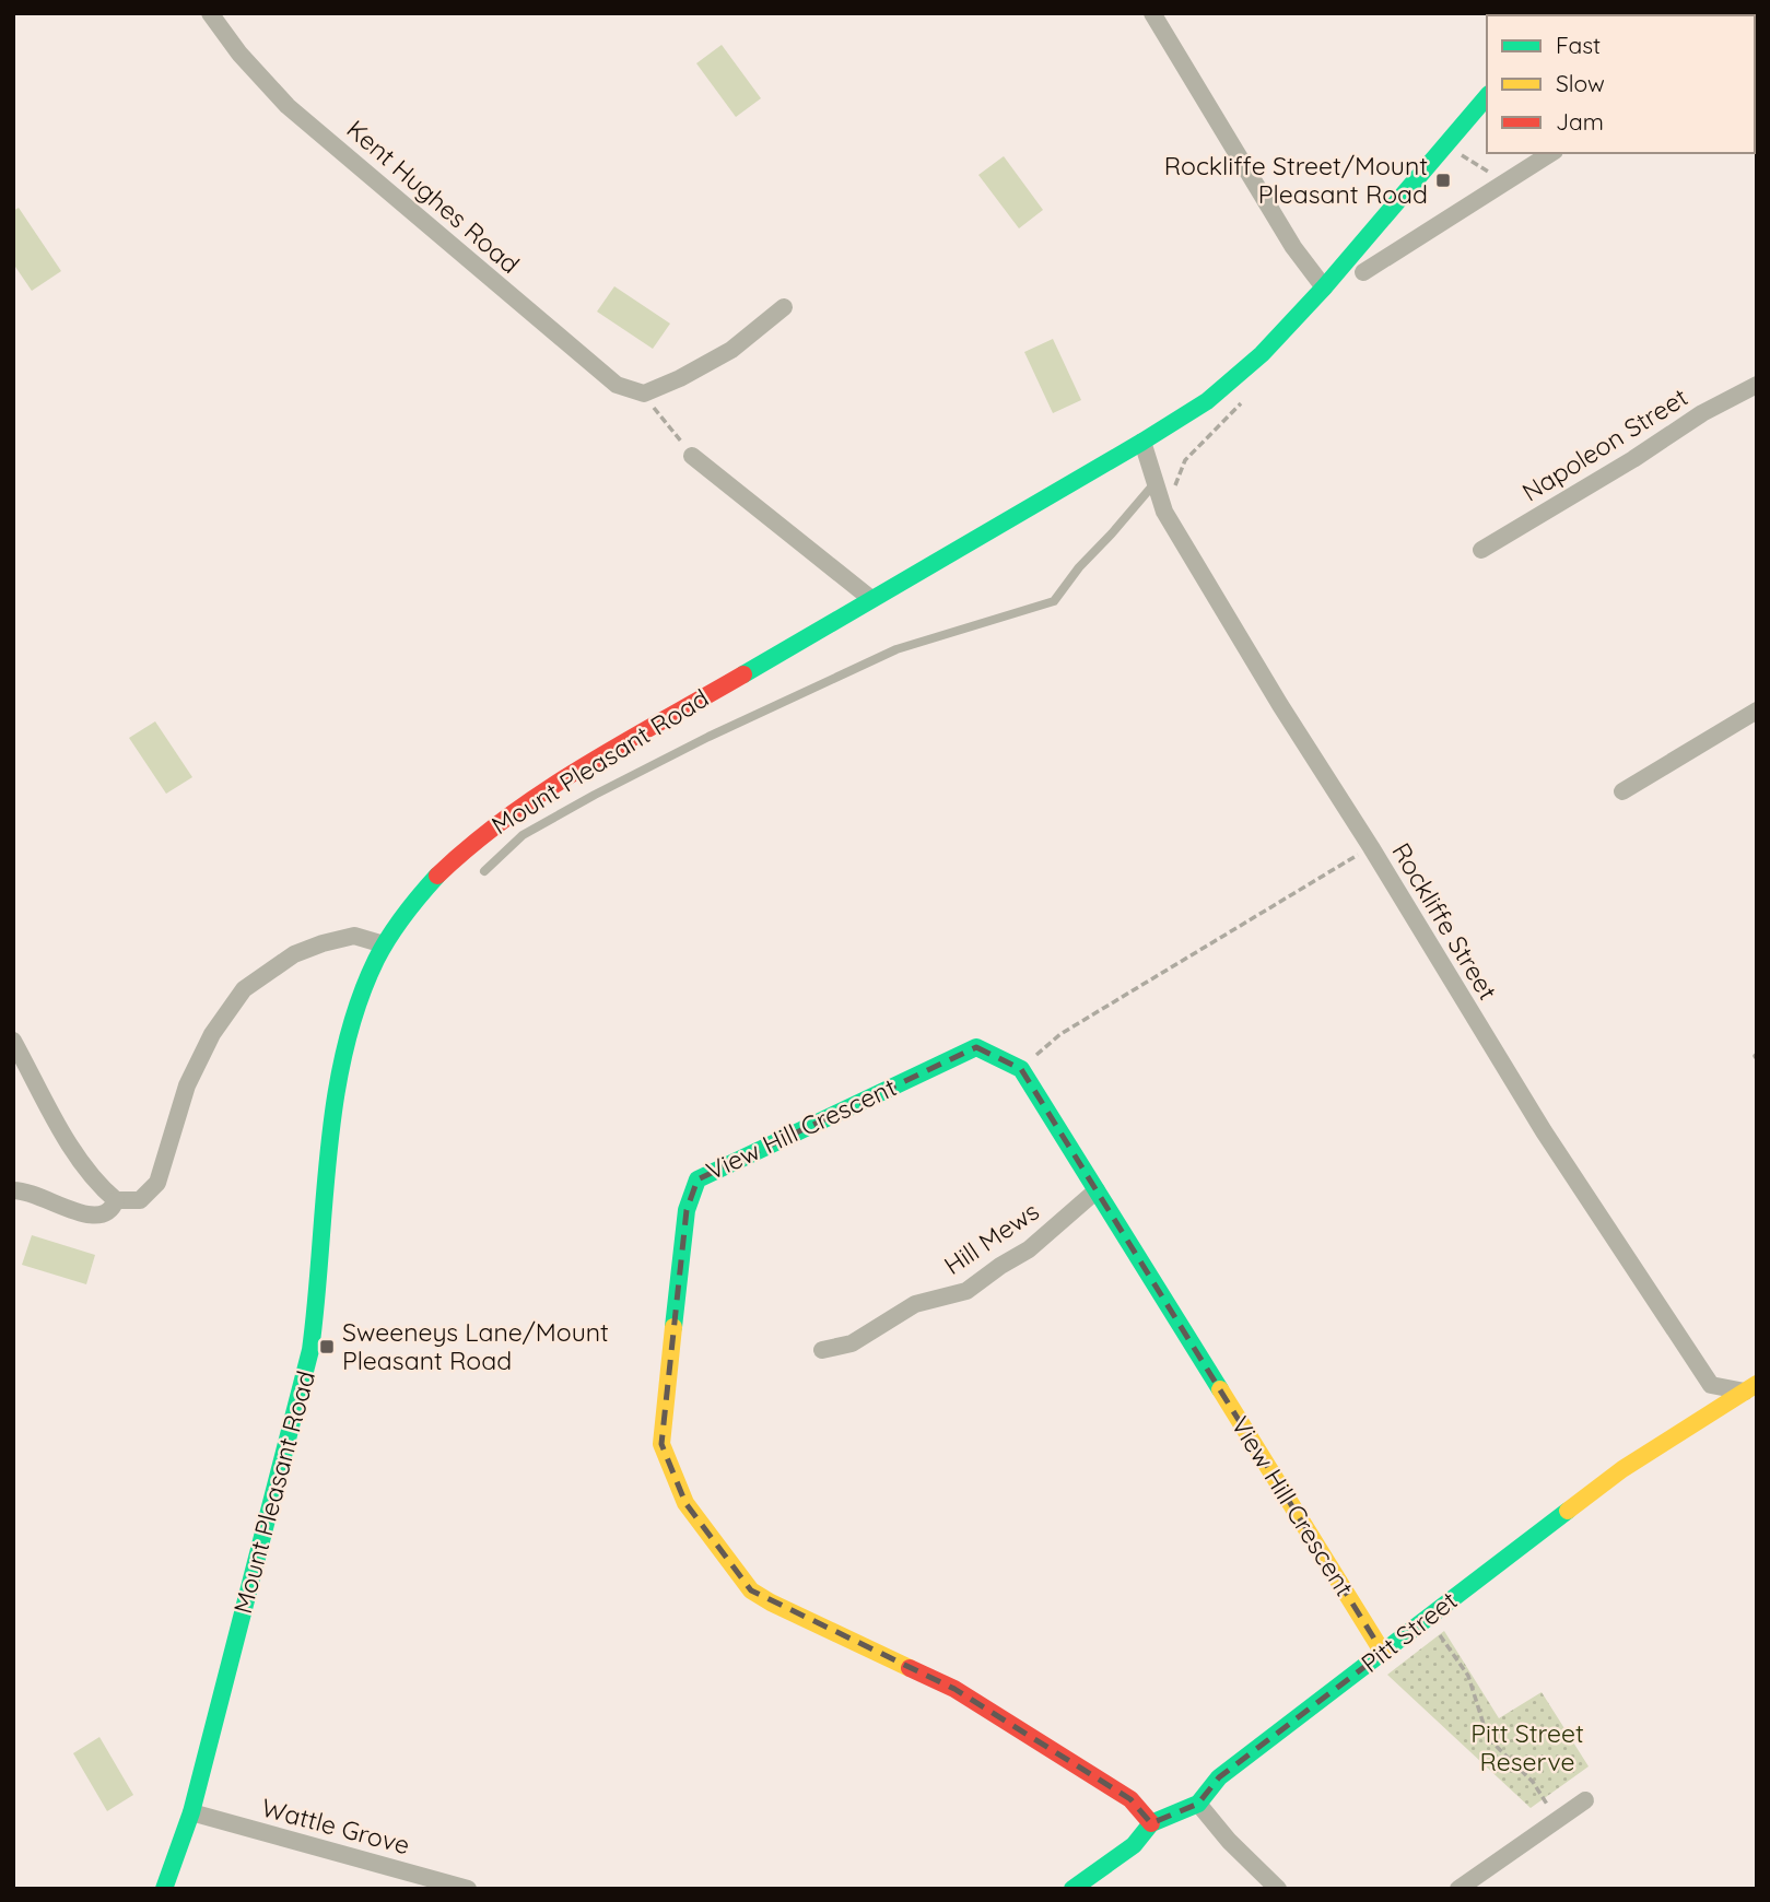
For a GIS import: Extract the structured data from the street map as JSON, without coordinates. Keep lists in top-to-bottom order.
{
  "streets": {
    "street": [
      "Kent Hughes Road",
      "Napoleon Street",
      "Mount Pleasant Road",
      "Rockliffe Street",
      "View Hill Crescent",
      "Hill Mews",
      "Pitt Street",
      "Wattle Grove"
    ]
  },
  "crossings": [
    ["Mount Pleasant Road", "Rockliffe Street"],
    ["Mount Pleasant Road", "Wattle Grove"],
    ["Rockliffe Street", "Pitt Street"],
    ["View Hill Crescent", "Hill Mews"],
    ["View Hill Crescent", "Pitt Street"]
  ],
  "parks": ["Pitt Street Reserve"],
  "places": {
    "transit": ["Rockliffe Street/Mount Pleasant Road", "Sweeneys Lane/Mount Pleasant Road"]
  },
  "legend": ["Fast", "Slow", "Jam"]
}
